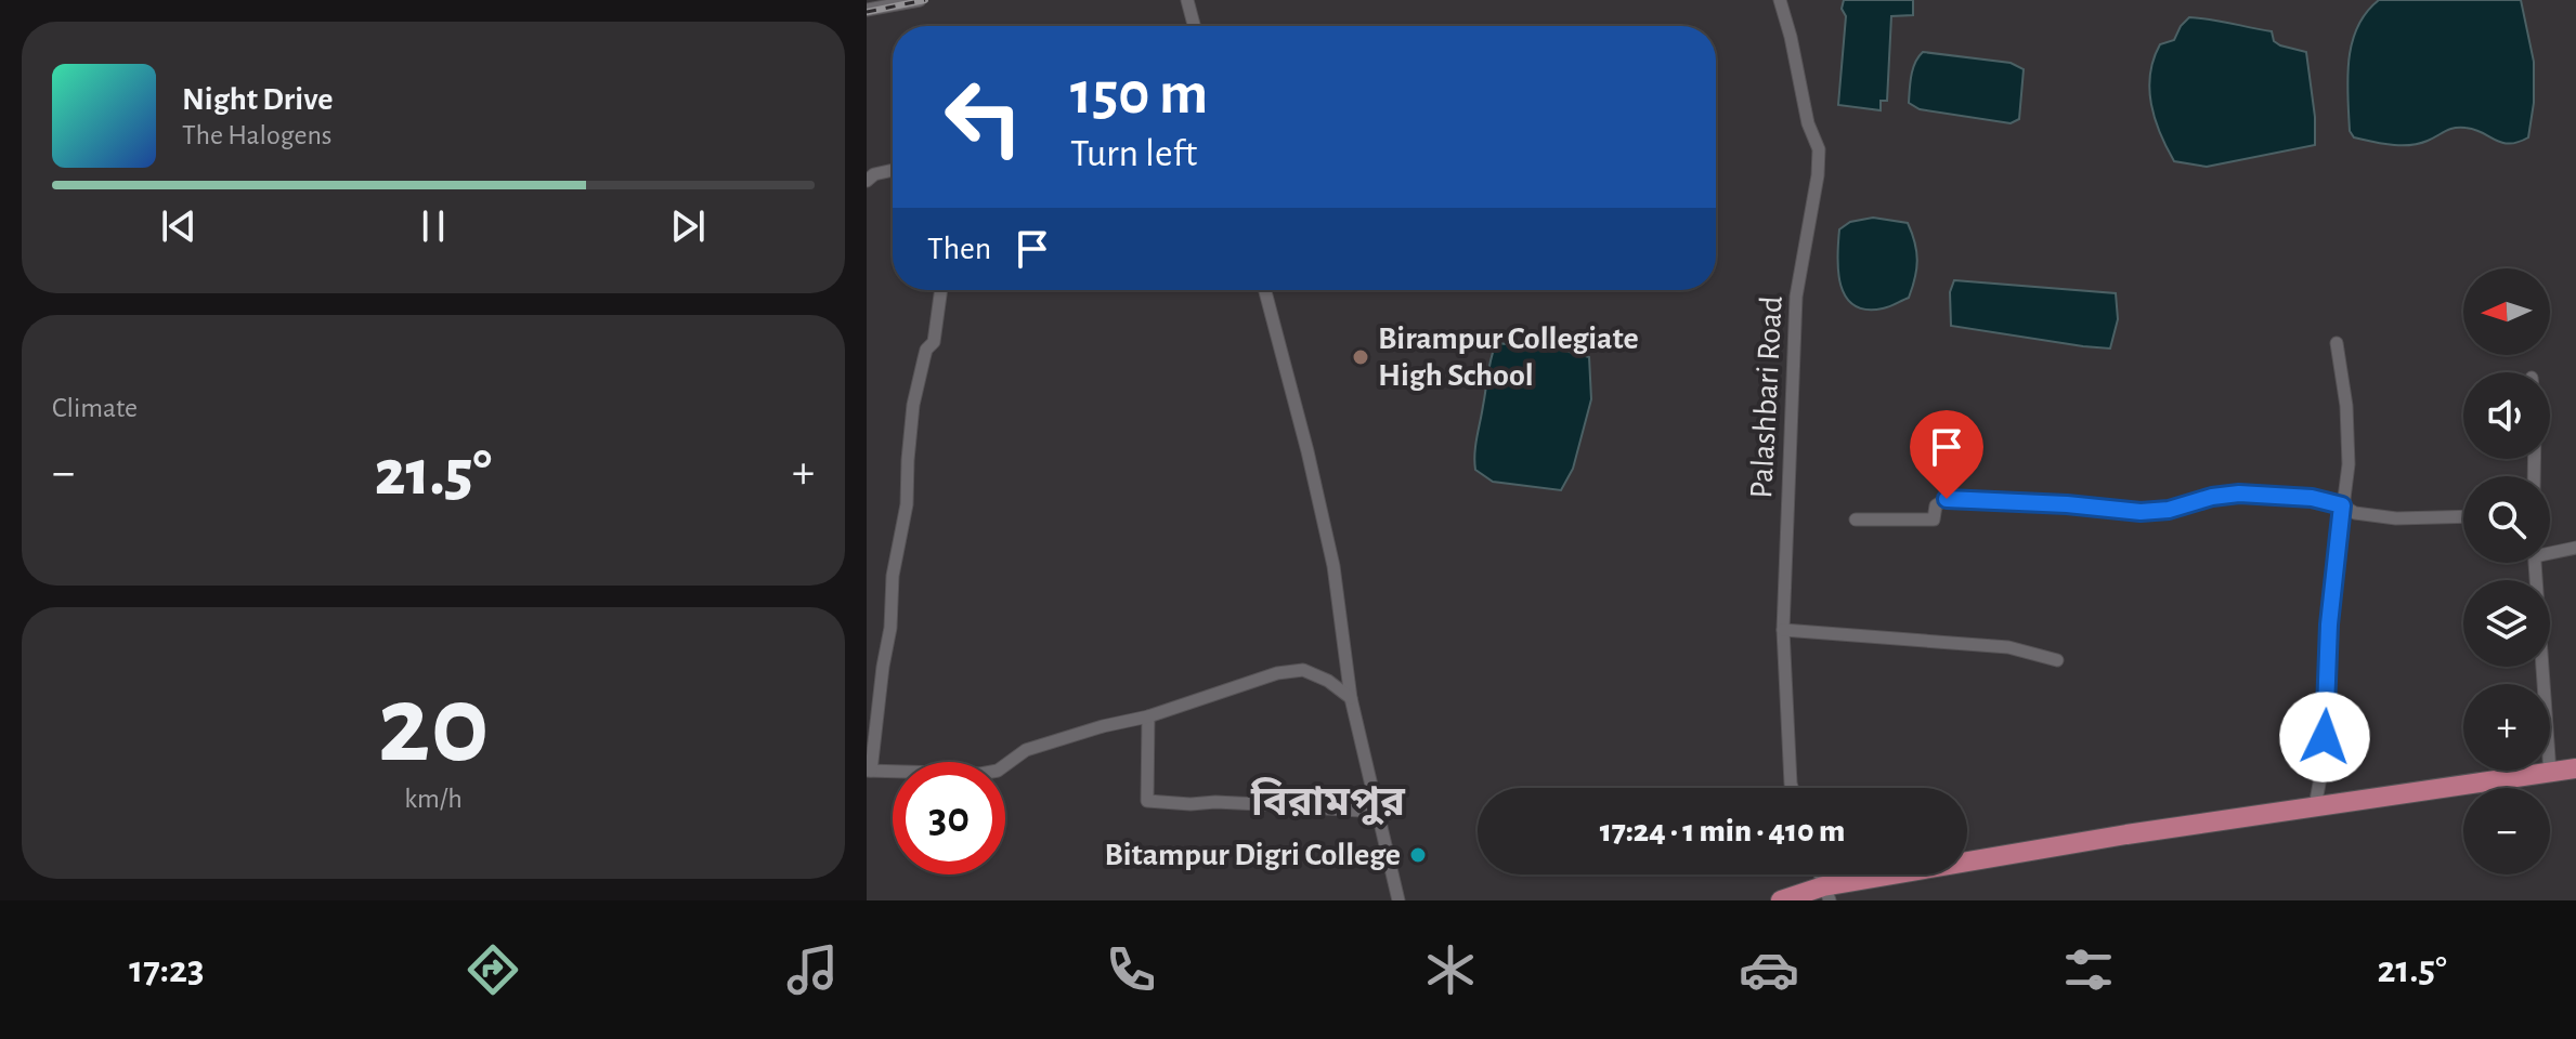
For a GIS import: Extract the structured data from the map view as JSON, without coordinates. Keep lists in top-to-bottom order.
{
  "streets": {
    "street": ["Palashbari Road"]
  },
  "districts": ["বিরামপুর"],
  "places": ["Birampur Collegiate High School", "Bitampur Digri College"],
  "north": "left",
  "page": {
    "turn": ["150 m", "Turn left"],
    "song": ["Night Drive", "The Halogens"],
    "then": "Then",
    "map_buttons": ["+", "−"],
    "tile": [
      "Climate",
      ["20", "km/h"]
    ],
    "heat": ["−", "21.5°", "+"],
    "limit": "30",
    "trip": "17:24 · 1 min · 410 m",
    "tabs": ["17:23", "21.5°"]
  }
}
